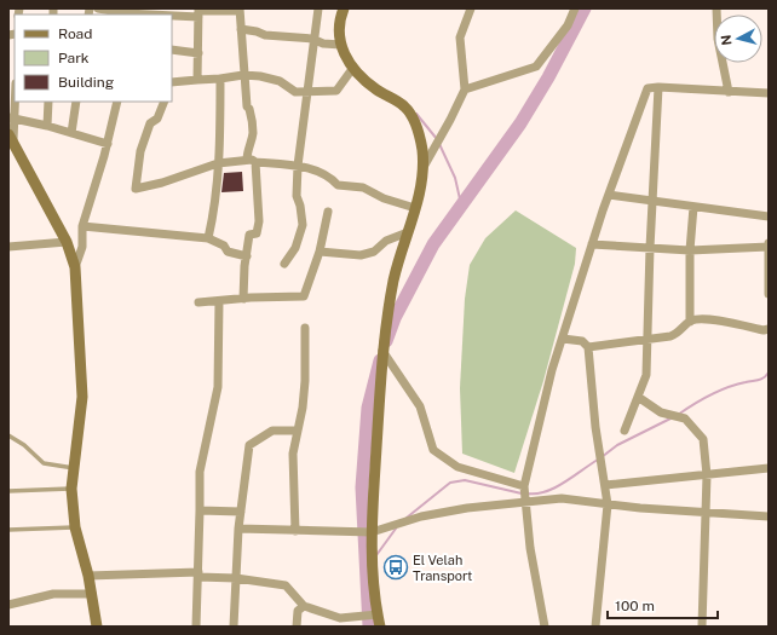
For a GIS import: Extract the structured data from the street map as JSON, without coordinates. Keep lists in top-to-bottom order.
{
  "places": {
    "bus stop": ["El Velah Transport"]
  },
  "legend": ["Road", "Park", "Building"],
  "scale_bar": "100 m",
  "north": "left"
}
